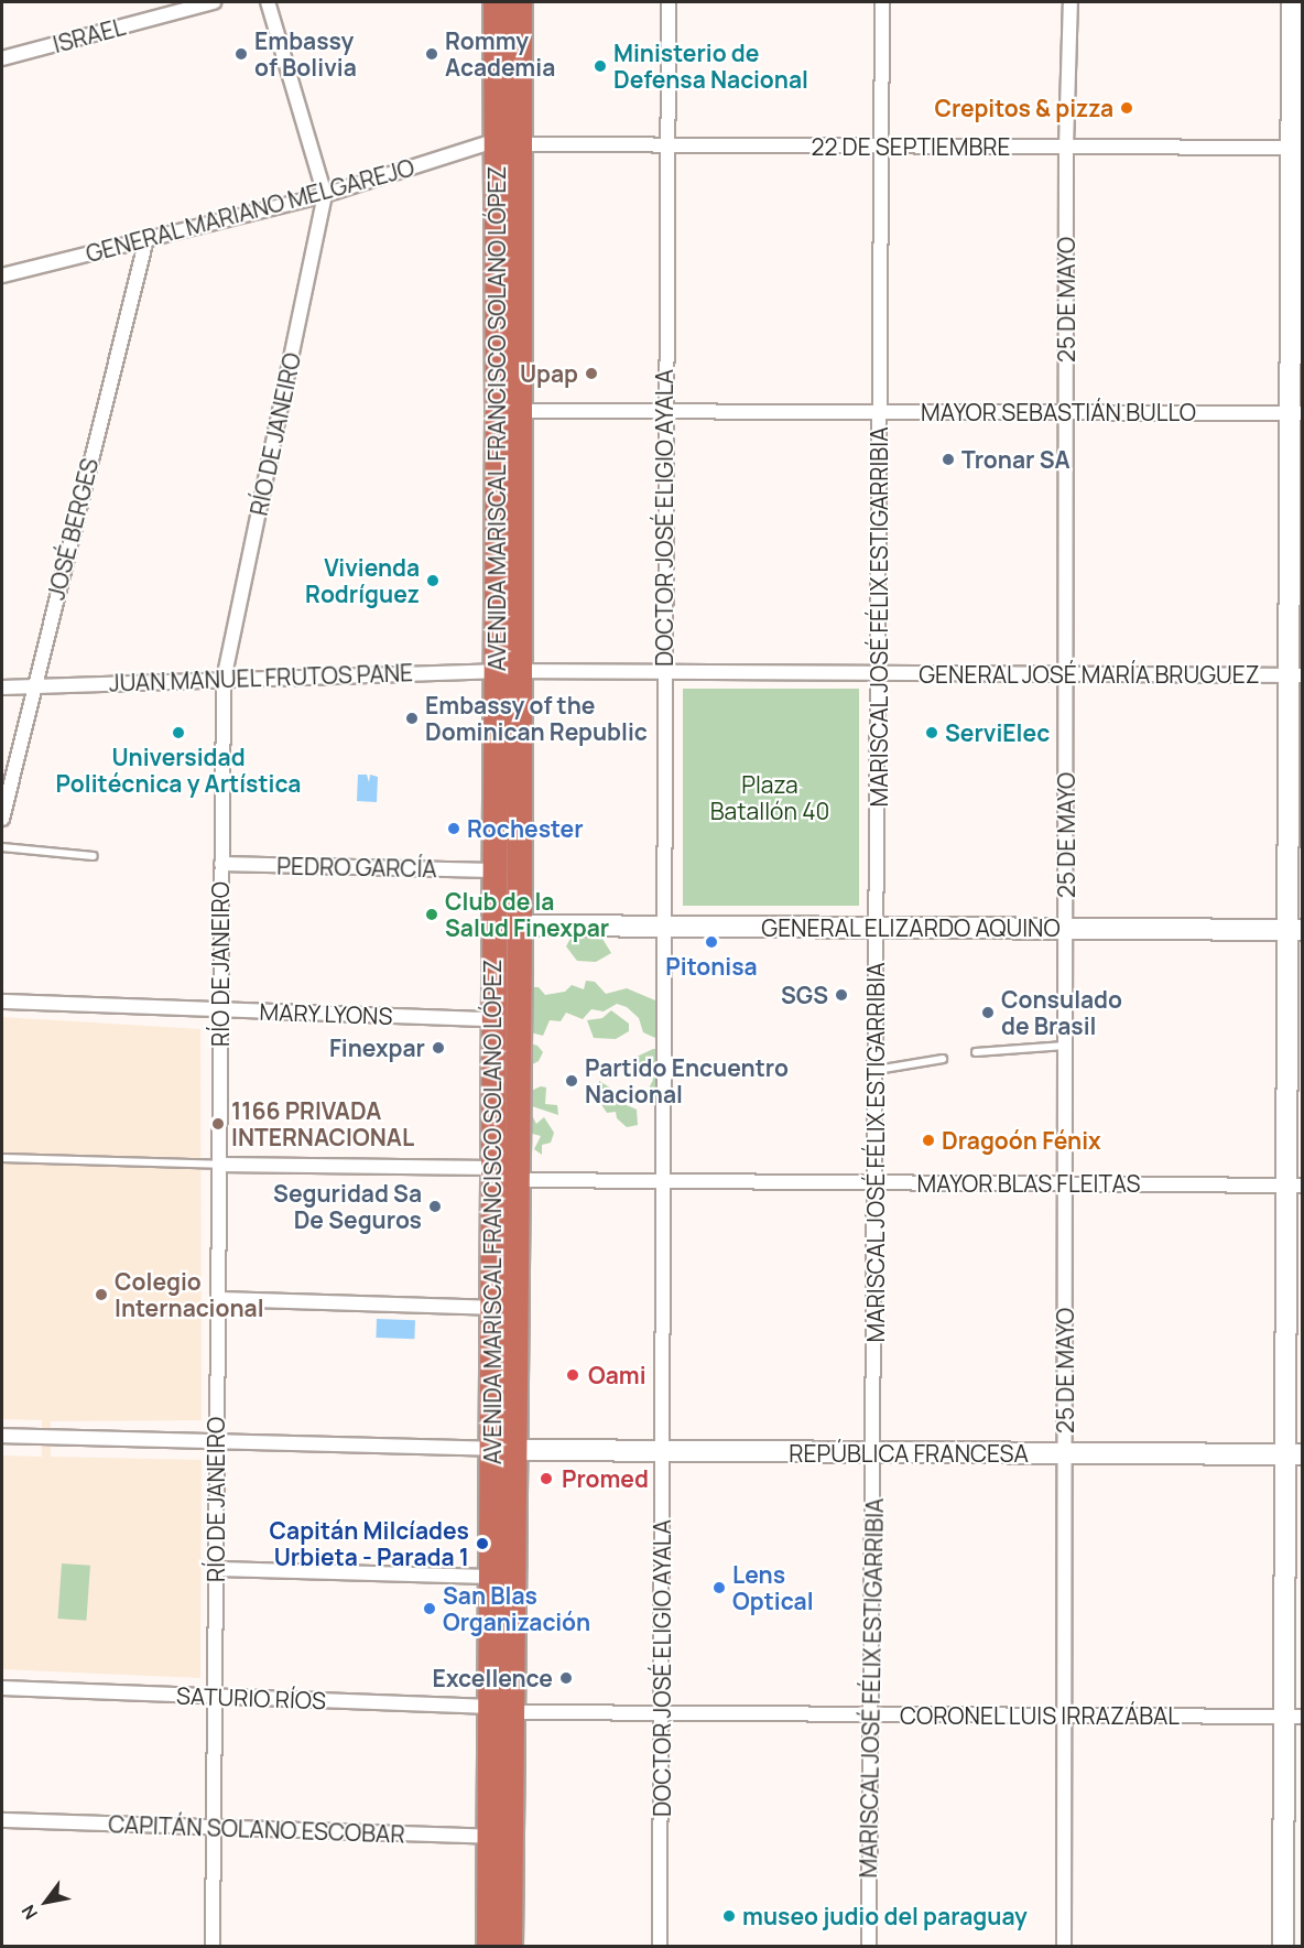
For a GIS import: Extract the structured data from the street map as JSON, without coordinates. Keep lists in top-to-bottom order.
{
  "streets": {
    "highway": ["AVENIDA MARISCAL FRANCISCO SOLANO LÓPEZ"],
    "street": [
      "ISRAEL",
      "22 DE SEPTIEMBRE",
      "GENERAL MARIANO MELGAREJO",
      "25 DE MAYO",
      "MAYOR SEBASTIÁN BULLO",
      "RÍO DE JANEIRO",
      "DOCTOR JOSÉ ELIGIO AYALA",
      "JOSÉ BERGES",
      "MARISCAL JOSÉ FÉLIX ESTIGARRIBIA",
      "GENERAL JOSÉ MARÍA BRUGUEZ",
      "JUAN MANUEL FRUTOS PANE",
      "PEDRO GARCÍA",
      "GENERAL ELIZARDO AQUINO",
      "MARY LYONS",
      "MAYOR BLAS FLEITAS",
      "REPÚBLICA FRANCESA",
      "SATURIO RÍOS",
      "CORONEL LUIS IRRAZÁBAL",
      "CAPITÁN SOLANO ESCOBAR"
    ]
  },
  "crossings": [
    ["22 DE SEPTIEMBRE", "GENERAL MARIANO MELGAREJO"],
    ["22 DE SEPTIEMBRE", "25 DE MAYO"],
    ["22 DE SEPTIEMBRE", "AVENIDA MARISCAL FRANCISCO SOLANO LÓPEZ"],
    ["22 DE SEPTIEMBRE", "DOCTOR JOSÉ ELIGIO AYALA"],
    ["22 DE SEPTIEMBRE", "MARISCAL JOSÉ FÉLIX ESTIGARRIBIA"],
    ["GENERAL MARIANO MELGAREJO", "AVENIDA MARISCAL FRANCISCO SOLANO LÓPEZ"],
    ["GENERAL MARIANO MELGAREJO", "RÍO DE JANEIRO"],
    ["GENERAL MARIANO MELGAREJO", "JOSÉ BERGES"],
    ["25 DE MAYO", "MAYOR SEBASTIÁN BULLO"],
    ["25 DE MAYO", "GENERAL JOSÉ MARÍA BRUGUEZ"],
    ["25 DE MAYO", "GENERAL ELIZARDO AQUINO"],
    ["25 DE MAYO", "MAYOR BLAS FLEITAS"],
    ["25 DE MAYO", "REPÚBLICA FRANCESA"],
    ["25 DE MAYO", "CORONEL LUIS IRRAZÁBAL"],
    ["MAYOR SEBASTIÁN BULLO", "AVENIDA MARISCAL FRANCISCO SOLANO LÓPEZ"],
    ["MAYOR SEBASTIÁN BULLO", "DOCTOR JOSÉ ELIGIO AYALA"],
    ["MAYOR SEBASTIÁN BULLO", "MARISCAL JOSÉ FÉLIX ESTIGARRIBIA"],
    ["AVENIDA MARISCAL FRANCISCO SOLANO LÓPEZ", "GENERAL JOSÉ MARÍA BRUGUEZ"],
    ["AVENIDA MARISCAL FRANCISCO SOLANO LÓPEZ", "JUAN MANUEL FRUTOS PANE"],
    ["AVENIDA MARISCAL FRANCISCO SOLANO LÓPEZ", "PEDRO GARCÍA"],
    ["AVENIDA MARISCAL FRANCISCO SOLANO LÓPEZ", "GENERAL ELIZARDO AQUINO"],
    ["AVENIDA MARISCAL FRANCISCO SOLANO LÓPEZ", "MARY LYONS"],
    ["AVENIDA MARISCAL FRANCISCO SOLANO LÓPEZ", "MAYOR BLAS FLEITAS"],
    ["AVENIDA MARISCAL FRANCISCO SOLANO LÓPEZ", "REPÚBLICA FRANCESA"],
    ["AVENIDA MARISCAL FRANCISCO SOLANO LÓPEZ", "SATURIO RÍOS"],
    ["AVENIDA MARISCAL FRANCISCO SOLANO LÓPEZ", "CORONEL LUIS IRRAZÁBAL"],
    ["AVENIDA MARISCAL FRANCISCO SOLANO LÓPEZ", "CAPITÁN SOLANO ESCOBAR"],
    ["RÍO DE JANEIRO", "JUAN MANUEL FRUTOS PANE"],
    ["RÍO DE JANEIRO", "PEDRO GARCÍA"],
    ["RÍO DE JANEIRO", "MARY LYONS"],
    ["RÍO DE JANEIRO", "SATURIO RÍOS"],
    ["RÍO DE JANEIRO", "CAPITÁN SOLANO ESCOBAR"],
    ["DOCTOR JOSÉ ELIGIO AYALA", "GENERAL JOSÉ MARÍA BRUGUEZ"],
    ["DOCTOR JOSÉ ELIGIO AYALA", "GENERAL ELIZARDO AQUINO"],
    ["DOCTOR JOSÉ ELIGIO AYALA", "MAYOR BLAS FLEITAS"],
    ["DOCTOR JOSÉ ELIGIO AYALA", "REPÚBLICA FRANCESA"],
    ["DOCTOR JOSÉ ELIGIO AYALA", "CORONEL LUIS IRRAZÁBAL"],
    ["JOSÉ BERGES", "JUAN MANUEL FRUTOS PANE"],
    ["MARISCAL JOSÉ FÉLIX ESTIGARRIBIA", "GENERAL JOSÉ MARÍA BRUGUEZ"],
    ["MARISCAL JOSÉ FÉLIX ESTIGARRIBIA", "GENERAL ELIZARDO AQUINO"],
    ["MARISCAL JOSÉ FÉLIX ESTIGARRIBIA", "MAYOR BLAS FLEITAS"],
    ["MARISCAL JOSÉ FÉLIX ESTIGARRIBIA", "REPÚBLICA FRANCESA"],
    ["MARISCAL JOSÉ FÉLIX ESTIGARRIBIA", "CORONEL LUIS IRRAZÁBAL"],
    ["GENERAL JOSÉ MARÍA BRUGUEZ", "JUAN MANUEL FRUTOS PANE"],
    ["SATURIO RÍOS", "CORONEL LUIS IRRAZÁBAL"]
  ],
  "parks": ["Plaza Batallón 40"],
  "places": [
    "Embassy of Bolivia",
    "Rommy Academia",
    "Ministerio de Defensa Nacional",
    "Crepitos & pizza",
    "Upap",
    "Tronar SA",
    "Vivienda Rodríguez",
    "Embassy of the Dominican Republic",
    "Universidad Politécnica y Artística",
    "ServiElec",
    "Rochester",
    "Club de la Salud Finexpar",
    "Pitonisa",
    "SGS",
    "Consulado de Brasil",
    "Finexpar",
    "Partido Encuentro Nacional",
    "1166 PRIVADA INTERNACIONAL",
    "Dragoón Fénix",
    "Seguridad Sa De Seguros",
    "Colegio Internacional",
    "Oami",
    "Promed",
    "Capitán Milcíades Urbieta - Parada 1",
    "Lens Optical",
    "San Blas Organización",
    "Excellence",
    "museo judio del paraguay"
  ],
  "north": "bottom left"
}
